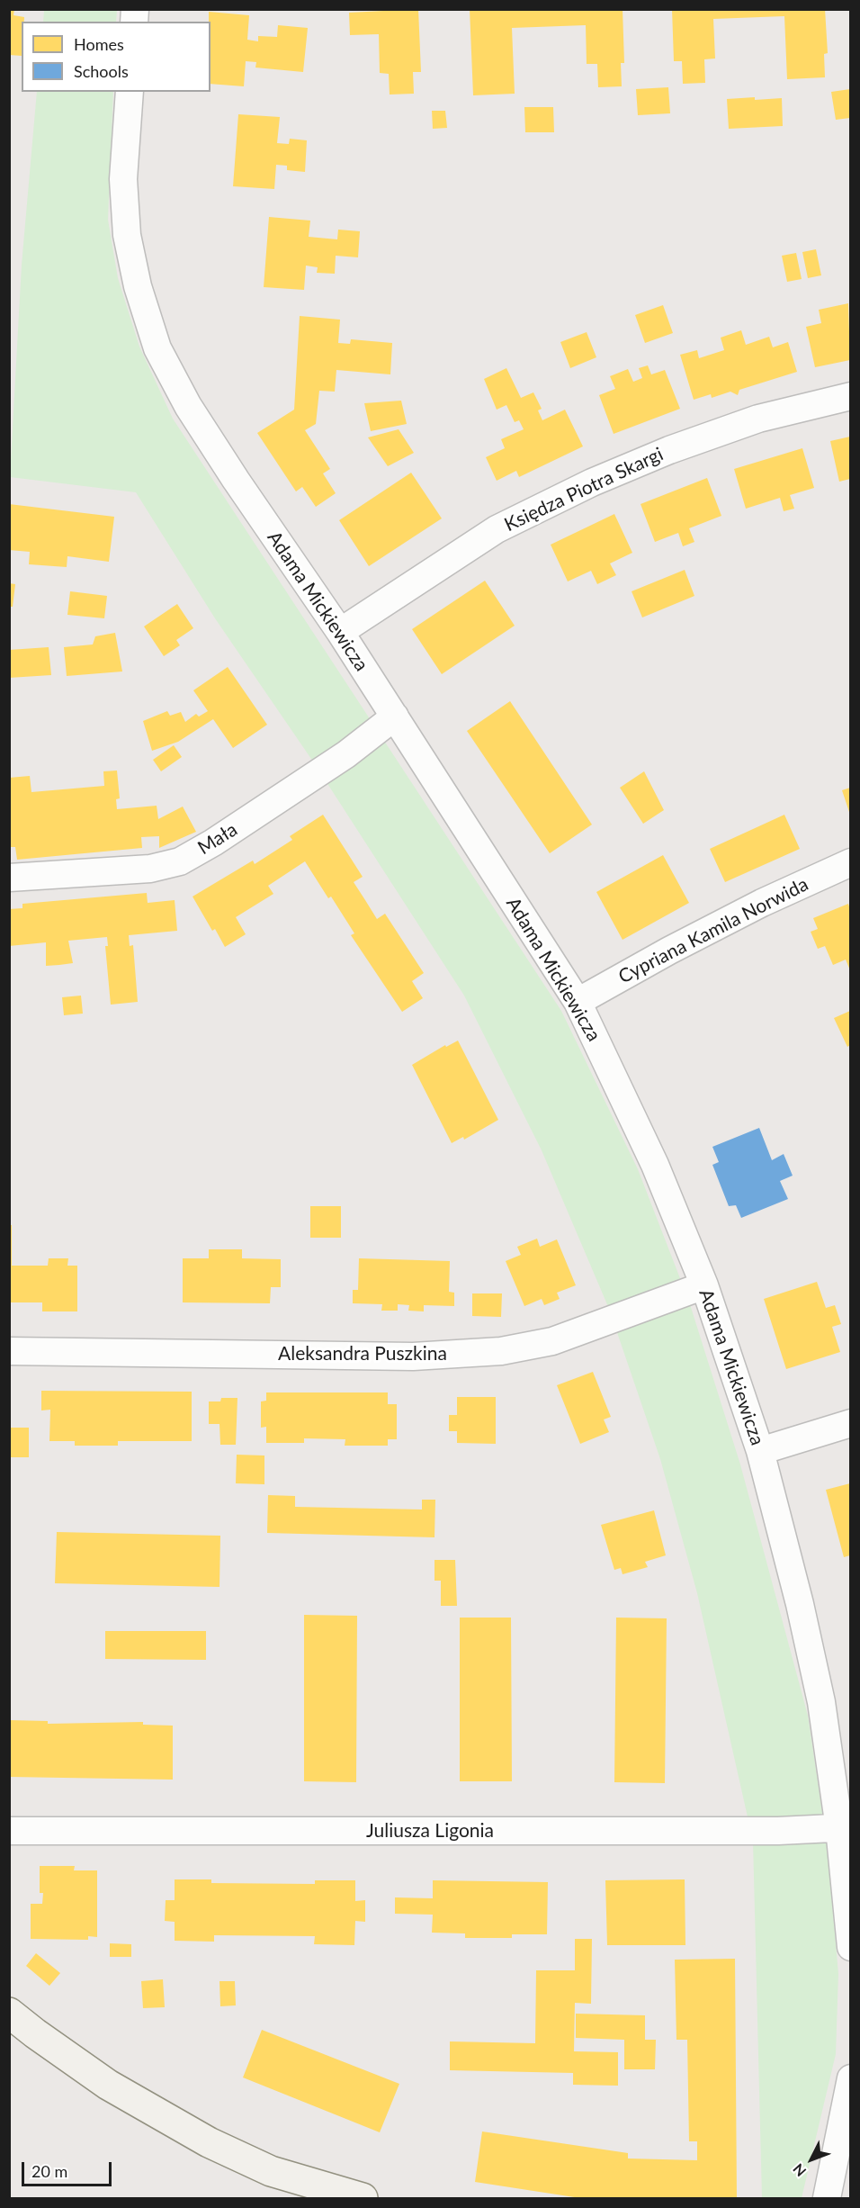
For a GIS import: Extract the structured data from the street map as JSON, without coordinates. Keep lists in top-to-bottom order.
{
  "streets": {
    "street": [
      "Księdza Piotra Skargi",
      "Adama Mickiewicza",
      "Mała",
      "Cypriana Kamila Norwida",
      "Aleksandra Puszkina",
      "Juliusza Ligonia"
    ]
  },
  "crossings": [
    ["Księdza Piotra Skargi", "Adama Mickiewicza"],
    ["Adama Mickiewicza", "Mała"],
    ["Adama Mickiewicza", "Cypriana Kamila Norwida"],
    ["Adama Mickiewicza", "Aleksandra Puszkina"],
    ["Adama Mickiewicza", "Juliusza Ligonia"]
  ],
  "legend": ["Homes", "Schools"],
  "scale_bar": "20 m",
  "north": "bottom left"
}
